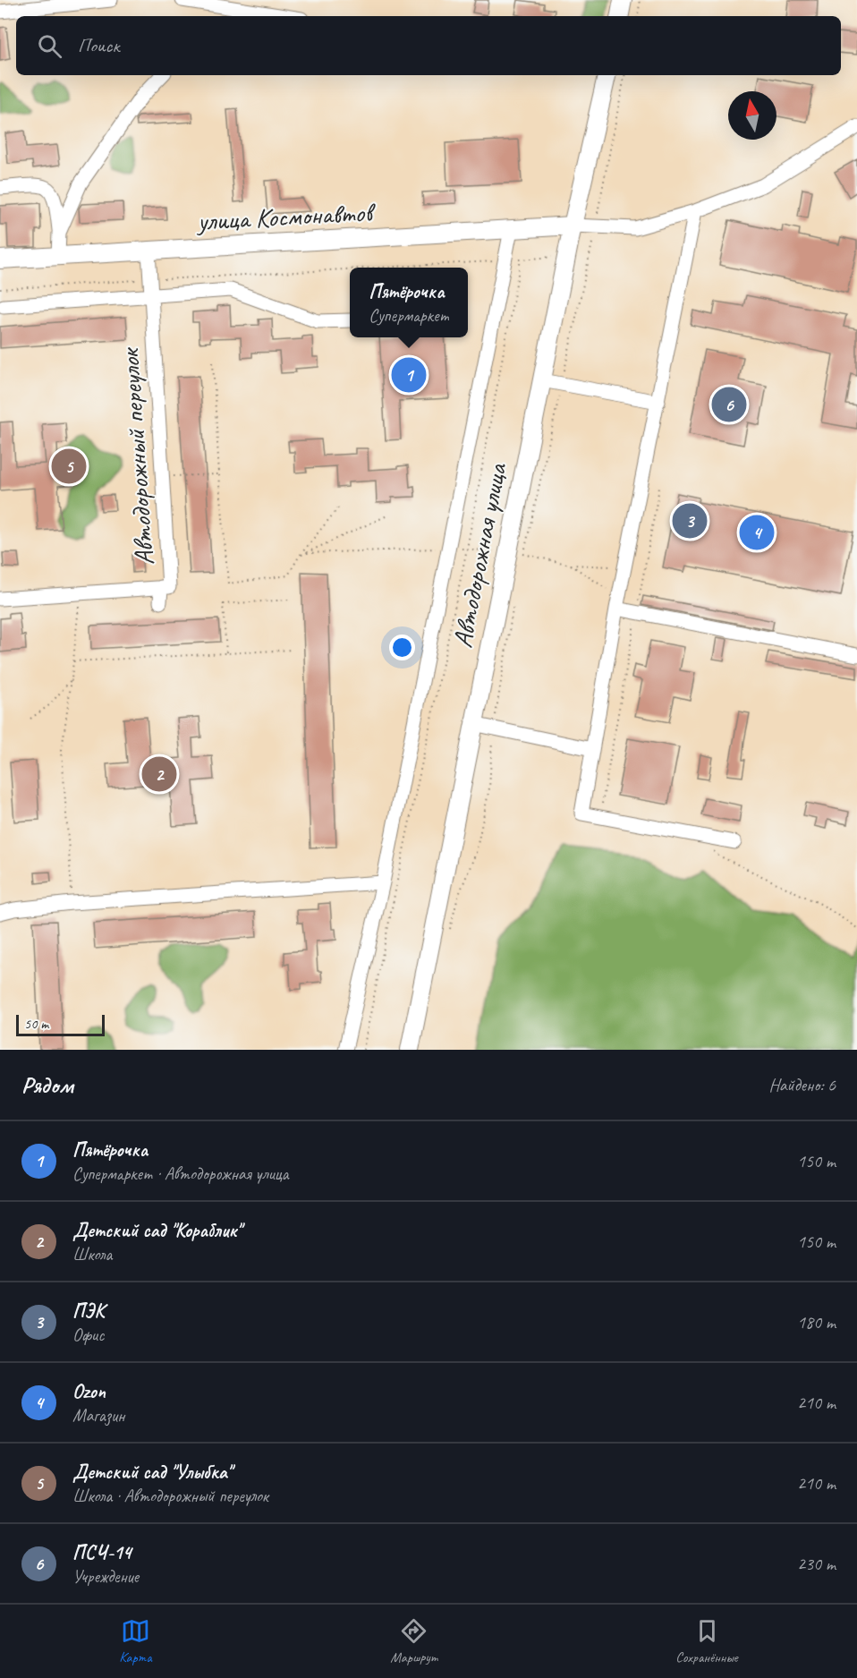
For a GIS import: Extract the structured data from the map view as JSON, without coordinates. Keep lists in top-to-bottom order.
{
  "streets": {
    "main road": ["улица Космонавтов", "Автодорожная улица"],
    "street": ["Автодорожный переулок"]
  },
  "crossings": [
    ["улица Космонавтов", "Автодорожный переулок"],
    ["улица Космонавтов", "Автодорожная улица"]
  ],
  "scale_bar": "50 m",
  "north": "top",
  "page": {
    "search": "Поиск",
    "popup": ["Пятёрочка", "Супермаркет"],
    "pins": [
      "1",
      "6",
      "5",
      "3",
      "4",
      "2"
    ],
    "scale": "50 m",
    "heading": ["Рядом", "Найдено: 6"],
    "list": [
      {
        "mark": "1",
        "name": "Пятёрочка",
        "note": "Супермаркет · Автодорожная улица",
        "value": "150 m"
      },
      {
        "mark": "2",
        "name": "Детский сад \"Кораблик\"",
        "note": "Школа",
        "value": "150 m"
      },
      {
        "mark": "3",
        "name": "ПЭК",
        "note": "Офис",
        "value": "180 m"
      },
      {
        "mark": "4",
        "name": "Ozon",
        "note": "Магазин",
        "value": "210 m"
      },
      {
        "mark": "5",
        "name": "Детский сад \"Улыбка\"",
        "note": "Школа · Автодорожный переулок",
        "value": "210 m"
      },
      {
        "mark": "6",
        "name": "ПСЧ-14",
        "note": "Учреждение",
        "value": "230 m"
      }
    ],
    "nav": ["Карта", "Маршрут", "Сохранённые"]
  }
}
